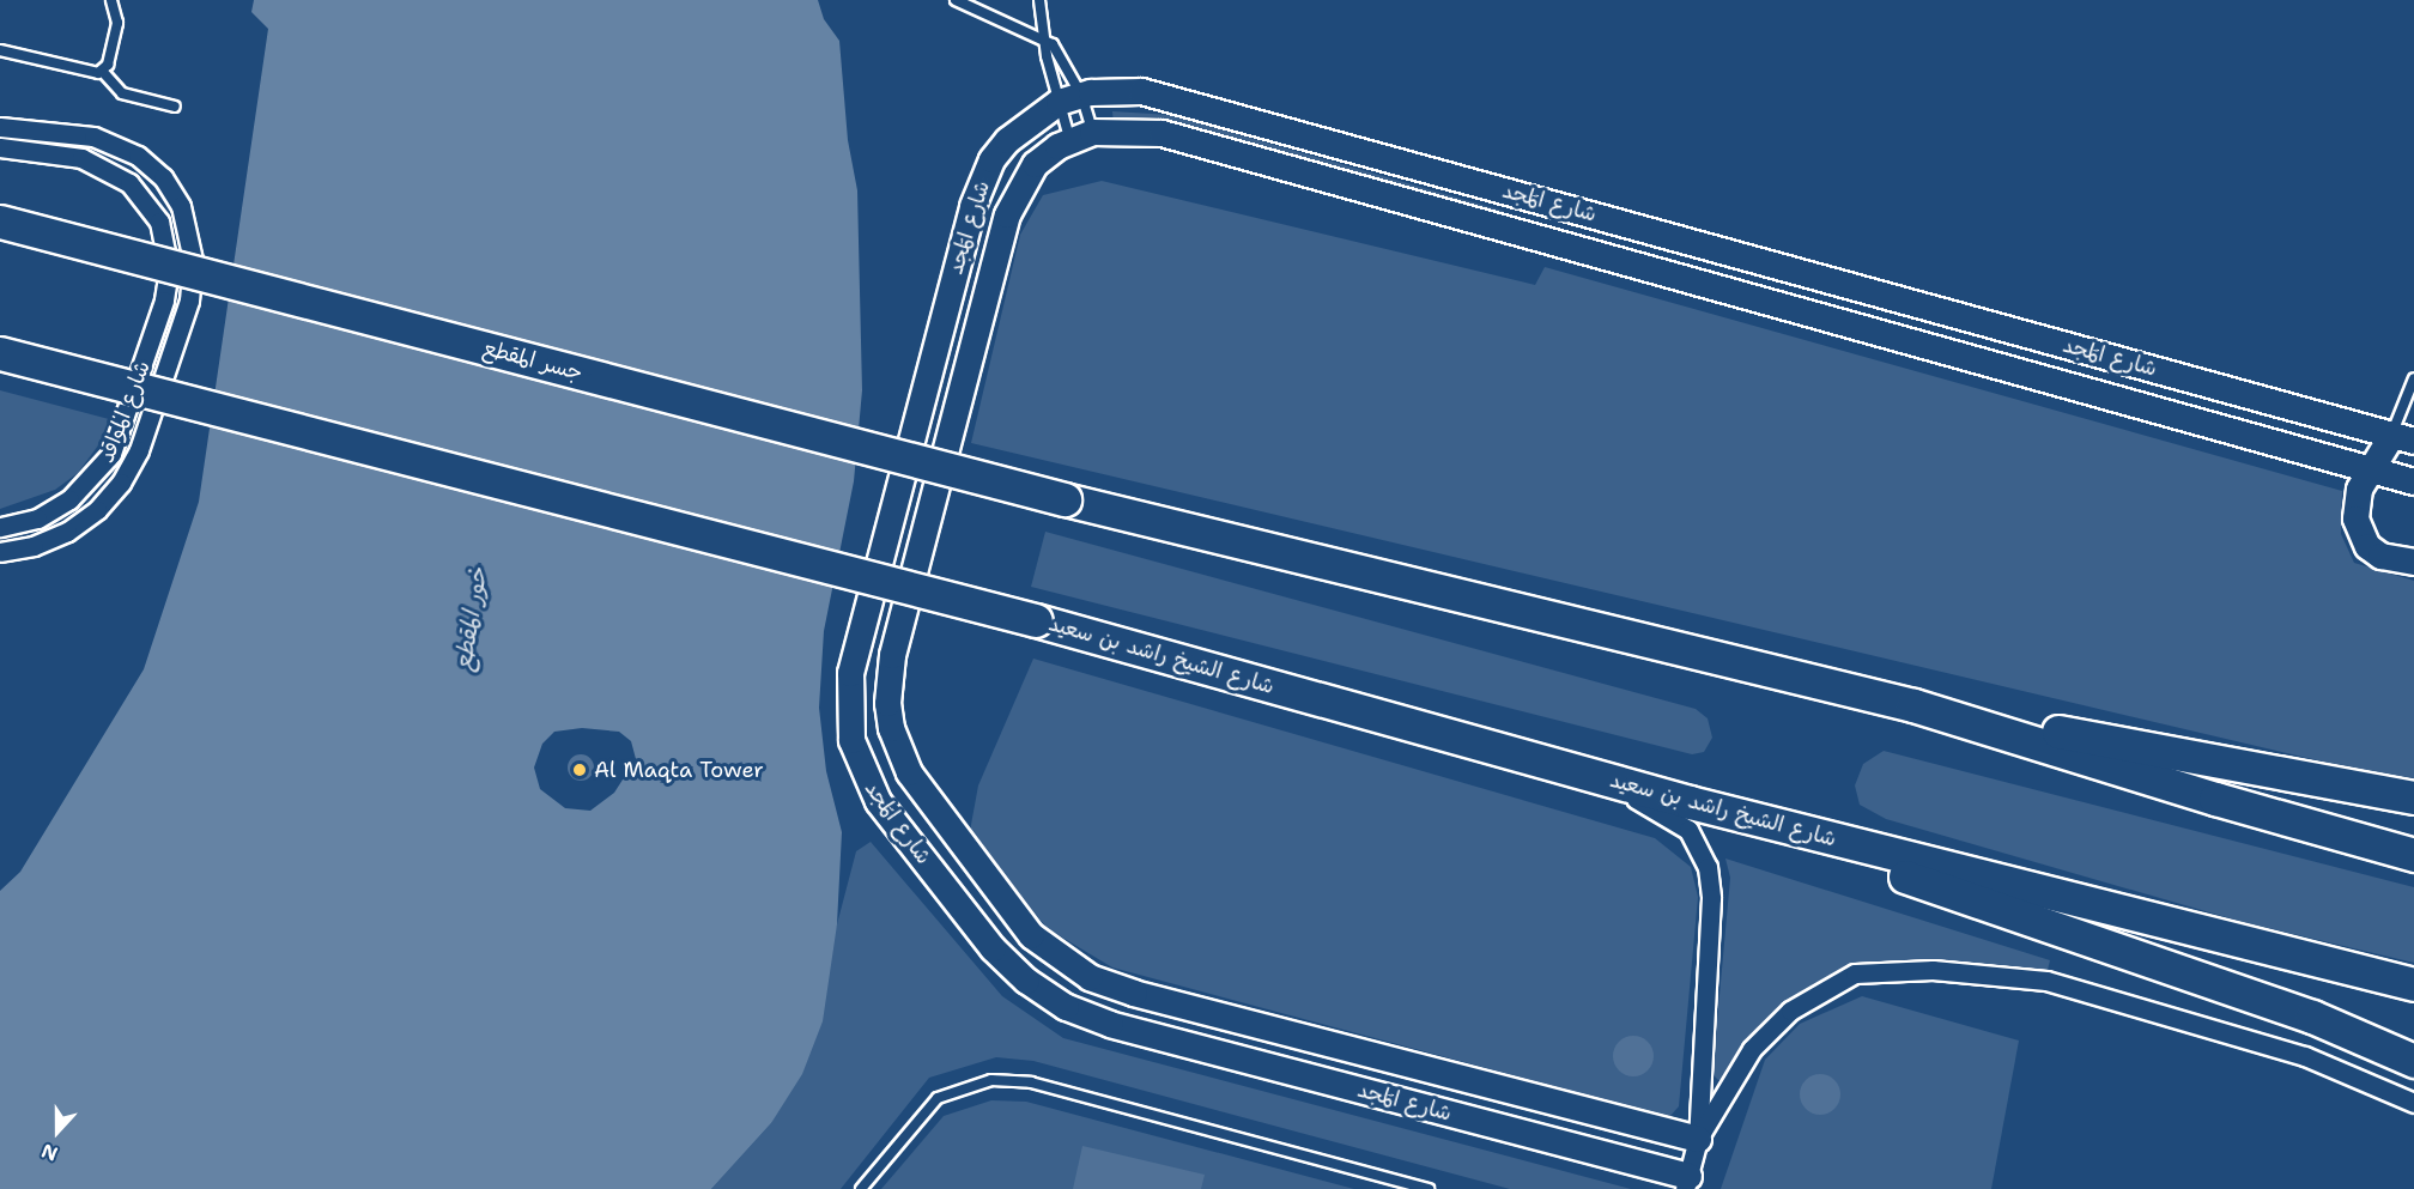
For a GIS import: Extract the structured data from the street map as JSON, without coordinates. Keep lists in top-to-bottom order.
{
  "streets": {
    "highway": ["جسر المقطع", "شارع الشيخ راشد بن سعيد"],
    "street": ["شارع المَجد", "شارع المواقد"]
  },
  "water": ["خور المقطع"],
  "places": ["Al Maqta Tower"],
  "north": "bottom"
}
